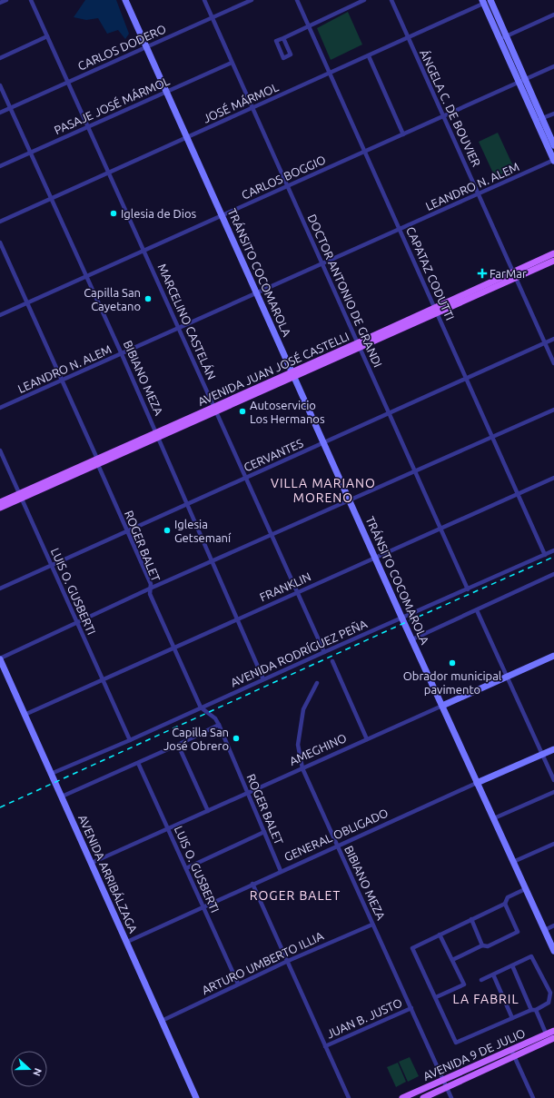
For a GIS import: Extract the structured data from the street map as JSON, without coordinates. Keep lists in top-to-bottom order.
{
  "streets": {
    "main road": ["AVENIDA JUAN JOSÉ CASTELLI", "AVENIDA 9 DE JULIO"],
    "street": [
      "CARLOS DODERO",
      "JOSÉ MÁRMOL",
      "PASAJE JOSÉ MÁRMOL",
      "ÁNGELA C. DE BOUVIER",
      "CARLOS BOGGIO",
      "LEANDRO N. ALEM",
      "TRÁNSITO COCOMAROLA",
      "CAPATAZ CODUTTI",
      "DOCTOR ANTONIO DE GRANDI",
      "MARCELINO CASTELÁN",
      "BIBIANO MEZA",
      "CERVANTES",
      "ROGER BALET",
      "FRANKLIN",
      "LUIS O. GUSBERTI",
      "AVENIDA RODRÍGUEZ PEÑA",
      "AMEGHINO",
      "GENERAL OBLIGADO",
      "AVENIDA ARRIBÁLZAGA",
      "ARTURO UMBERTO ILLIA",
      "JUAN B. JUSTO"
    ]
  },
  "crossings": [
    ["CARLOS DODERO", "TRÁNSITO COCOMAROLA"],
    ["CARLOS DODERO", "DOCTOR ANTONIO DE GRANDI"],
    ["CARLOS DODERO", "MARCELINO CASTELÁN"],
    ["CARLOS DODERO", "BIBIANO MEZA"],
    ["JOSÉ MÁRMOL", "ÁNGELA C. DE BOUVIER"],
    ["JOSÉ MÁRMOL", "TRÁNSITO COCOMAROLA"],
    ["JOSÉ MÁRMOL", "CAPATAZ CODUTTI"],
    ["JOSÉ MÁRMOL", "DOCTOR ANTONIO DE GRANDI"],
    ["JOSÉ MÁRMOL", "MARCELINO CASTELÁN"],
    ["JOSÉ MÁRMOL", "BIBIANO MEZA"],
    ["PASAJE JOSÉ MÁRMOL", "TRÁNSITO COCOMAROLA"],
    ["PASAJE JOSÉ MÁRMOL", "DOCTOR ANTONIO DE GRANDI"],
    ["PASAJE JOSÉ MÁRMOL", "MARCELINO CASTELÁN"],
    ["PASAJE JOSÉ MÁRMOL", "BIBIANO MEZA"],
    ["ÁNGELA C. DE BOUVIER", "CARLOS BOGGIO"],
    ["ÁNGELA C. DE BOUVIER", "LEANDRO N. ALEM"],
    ["ÁNGELA C. DE BOUVIER", "AVENIDA JUAN JOSÉ CASTELLI"],
    ["ÁNGELA C. DE BOUVIER", "CERVANTES"],
    ["CARLOS BOGGIO", "TRÁNSITO COCOMAROLA"],
    ["CARLOS BOGGIO", "CAPATAZ CODUTTI"],
    ["CARLOS BOGGIO", "DOCTOR ANTONIO DE GRANDI"],
    ["CARLOS BOGGIO", "MARCELINO CASTELÁN"],
    ["CARLOS BOGGIO", "BIBIANO MEZA"],
    ["CARLOS BOGGIO", "ROGER BALET"],
    ["LEANDRO N. ALEM", "TRÁNSITO COCOMAROLA"],
    ["LEANDRO N. ALEM", "CAPATAZ CODUTTI"],
    ["LEANDRO N. ALEM", "DOCTOR ANTONIO DE GRANDI"],
    ["LEANDRO N. ALEM", "MARCELINO CASTELÁN"],
    ["LEANDRO N. ALEM", "BIBIANO MEZA"],
    ["LEANDRO N. ALEM", "ROGER BALET"],
    ["TRÁNSITO COCOMAROLA", "AVENIDA JUAN JOSÉ CASTELLI"],
    ["TRÁNSITO COCOMAROLA", "CERVANTES"],
    ["TRÁNSITO COCOMAROLA", "FRANKLIN"],
    ["TRÁNSITO COCOMAROLA", "AVENIDA RODRÍGUEZ PEÑA"],
    ["TRÁNSITO COCOMAROLA", "AMEGHINO"],
    ["TRÁNSITO COCOMAROLA", "GENERAL OBLIGADO"],
    ["CAPATAZ CODUTTI", "AVENIDA JUAN JOSÉ CASTELLI"],
    ["CAPATAZ CODUTTI", "CERVANTES"],
    ["CAPATAZ CODUTTI", "FRANKLIN"],
    ["CAPATAZ CODUTTI", "AVENIDA RODRÍGUEZ PEÑA"],
    ["DOCTOR ANTONIO DE GRANDI", "AVENIDA JUAN JOSÉ CASTELLI"],
    ["DOCTOR ANTONIO DE GRANDI", "CERVANTES"],
    ["DOCTOR ANTONIO DE GRANDI", "FRANKLIN"],
    ["DOCTOR ANTONIO DE GRANDI", "AVENIDA RODRÍGUEZ PEÑA"],
    ["MARCELINO CASTELÁN", "AVENIDA JUAN JOSÉ CASTELLI"],
    ["MARCELINO CASTELÁN", "CERVANTES"],
    ["MARCELINO CASTELÁN", "FRANKLIN"],
    ["MARCELINO CASTELÁN", "AVENIDA RODRÍGUEZ PEÑA"],
    ["AVENIDA JUAN JOSÉ CASTELLI", "BIBIANO MEZA"],
    ["AVENIDA JUAN JOSÉ CASTELLI", "ROGER BALET"],
    ["AVENIDA JUAN JOSÉ CASTELLI", "LUIS O. GUSBERTI"],
    ["BIBIANO MEZA", "CERVANTES"],
    ["BIBIANO MEZA", "FRANKLIN"],
    ["BIBIANO MEZA", "AVENIDA RODRÍGUEZ PEÑA"],
    ["BIBIANO MEZA", "AMEGHINO"],
    ["BIBIANO MEZA", "GENERAL OBLIGADO"],
    ["BIBIANO MEZA", "ARTURO UMBERTO ILLIA"],
    ["BIBIANO MEZA", "JUAN B. JUSTO"],
    ["BIBIANO MEZA", "AVENIDA 9 DE JULIO"],
    ["CERVANTES", "ROGER BALET"],
    ["CERVANTES", "LUIS O. GUSBERTI"],
    ["ROGER BALET", "FRANKLIN"],
    ["ROGER BALET", "AVENIDA RODRÍGUEZ PEÑA"],
    ["ROGER BALET", "AMEGHINO"],
    ["ROGER BALET", "GENERAL OBLIGADO"],
    ["FRANKLIN", "LUIS O. GUSBERTI"],
    ["FRANKLIN", "AVENIDA ARRIBÁLZAGA"],
    ["LUIS O. GUSBERTI", "AVENIDA RODRÍGUEZ PEÑA"],
    ["LUIS O. GUSBERTI", "AMEGHINO"],
    ["LUIS O. GUSBERTI", "GENERAL OBLIGADO"],
    ["LUIS O. GUSBERTI", "ARTURO UMBERTO ILLIA"],
    ["AVENIDA RODRÍGUEZ PEÑA", "AVENIDA ARRIBÁLZAGA"],
    ["AMEGHINO", "AVENIDA ARRIBÁLZAGA"],
    ["GENERAL OBLIGADO", "AVENIDA ARRIBÁLZAGA"],
    ["AVENIDA ARRIBÁLZAGA", "ARTURO UMBERTO ILLIA"]
  ],
  "districts": ["VILLA MARIANO MORENO", "ROGER BALET", "LA FABRIL"],
  "places": {
    "other": [
      "Iglesia de Dios",
      "Capilla San Cayetano",
      "Autoservicio Los Hermanos",
      "Iglesia Getsemaní",
      "Obrador municipal pavimento",
      "Capilla San José Obrero"
    ],
    "health": ["FarMar"]
  },
  "north": "right"
}
